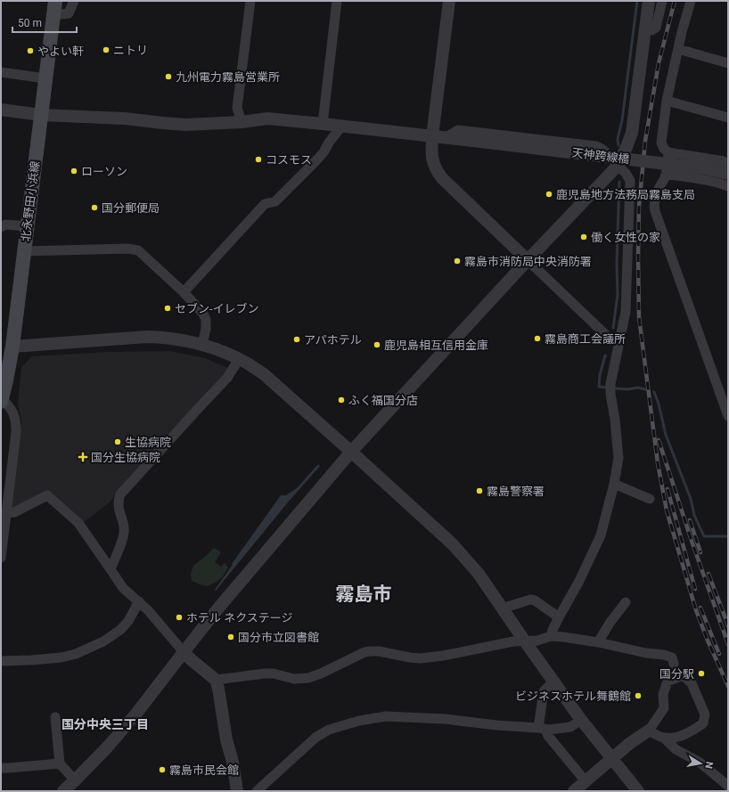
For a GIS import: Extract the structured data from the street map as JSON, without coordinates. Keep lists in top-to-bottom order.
{
  "streets": {
    "main road": ["北永野田小浜線"],
    "street": ["天神跨線橋"]
  },
  "crossings": [
    ["天神跨線橋", "北永野田小浜線"]
  ],
  "districts": ["霧島市", "国分中央三丁目"],
  "places": {
    "other": [
      "ニトリ",
      "やよい軒",
      "九州電力霧島営業所",
      "コスモス",
      "ローソン",
      "鹿児島地方法務局霧島支局",
      "国分郵便局",
      "働く女性の家",
      "霧島市消防局中央消防署",
      "セブン-イレブン",
      "霧島商工会議所",
      "アパホテル",
      "鹿児島相互信用金庫",
      "ふく福国分店",
      "生協病院",
      "霧島警察署",
      "ホテル ネクステージ",
      "国分市立図書館",
      "国分駅",
      "ビジネスホテル舞鶴館",
      "霧島市民会館"
    ],
    "health": ["国分生協病院"]
  },
  "scale_bar": "50 m",
  "north": "right"
}
